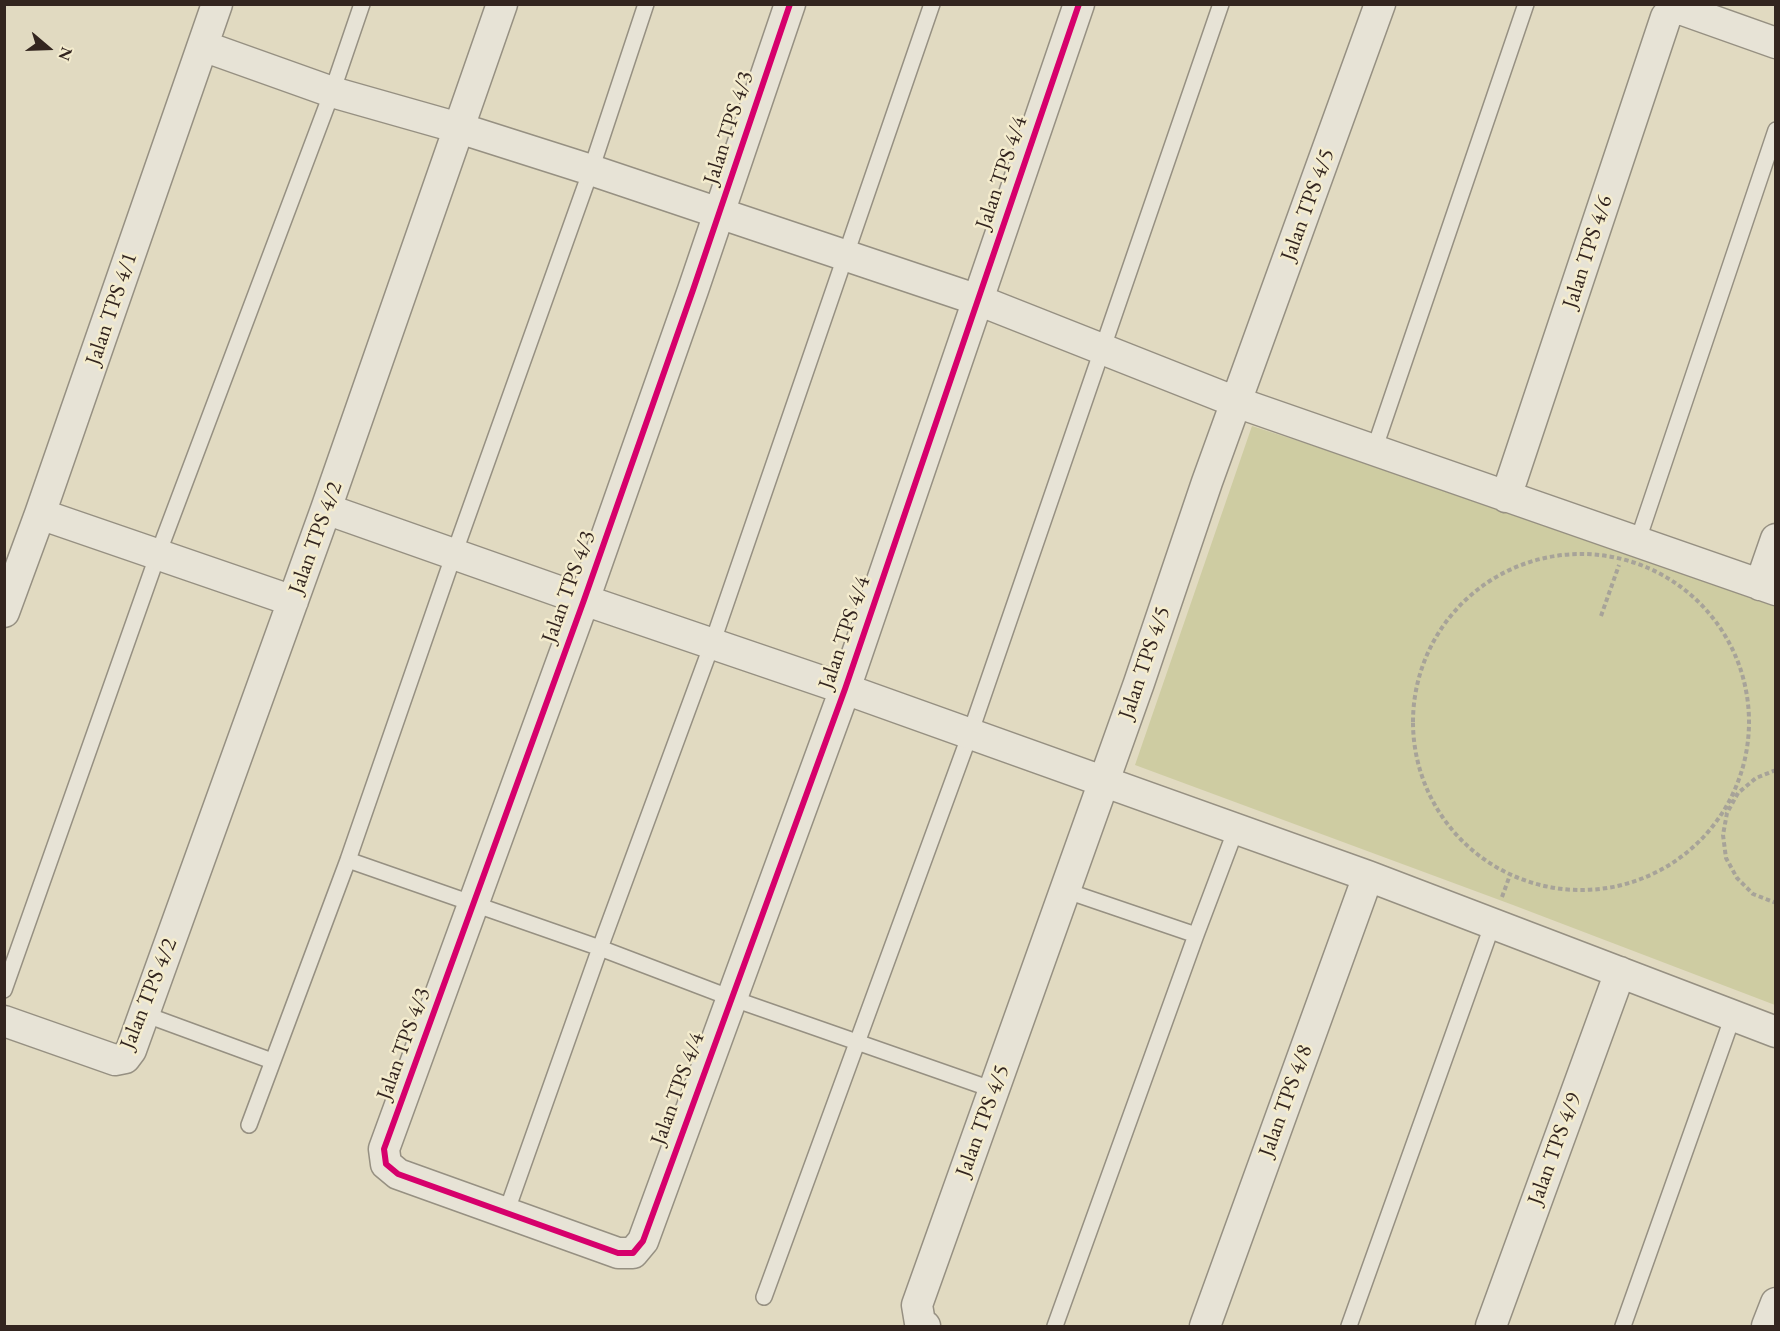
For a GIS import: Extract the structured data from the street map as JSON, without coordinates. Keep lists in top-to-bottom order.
{
  "streets": {
    "street": [
      "Jalan TPS 4/3",
      "Jalan TPS 4/4",
      "Jalan TPS 4/5",
      "Jalan TPS 4/6",
      "Jalan TPS 4/1",
      "Jalan TPS 4/2",
      "Jalan TPS 4/8",
      "Jalan TPS 4/9"
    ]
  },
  "crossings": [
    ["Jalan TPS 4/3", "Jalan TPS 4/4"]
  ],
  "north": "right"
}
